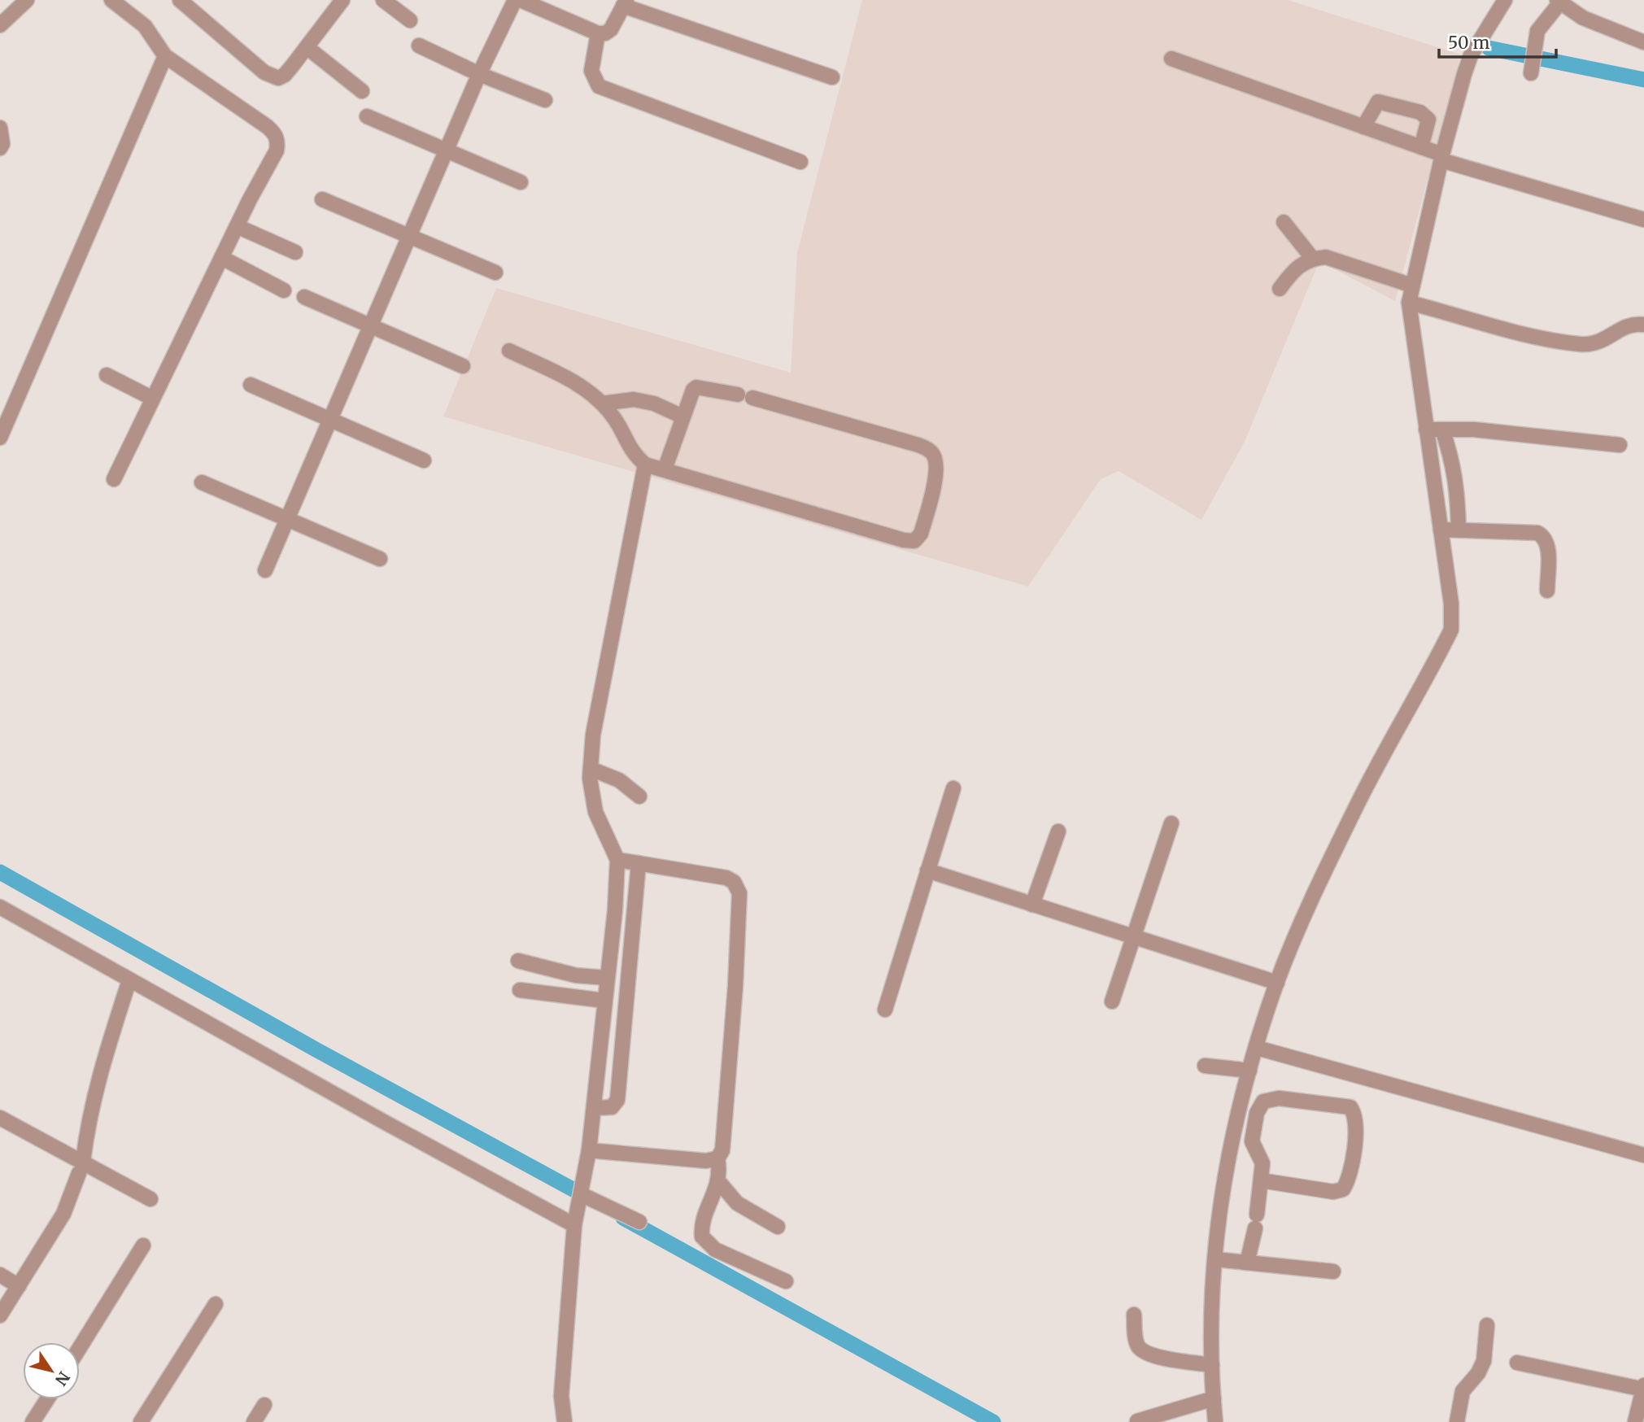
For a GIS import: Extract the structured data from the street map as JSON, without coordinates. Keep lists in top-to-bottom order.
{
  "scale_bar": "50 m",
  "north": "bottom right"
}
